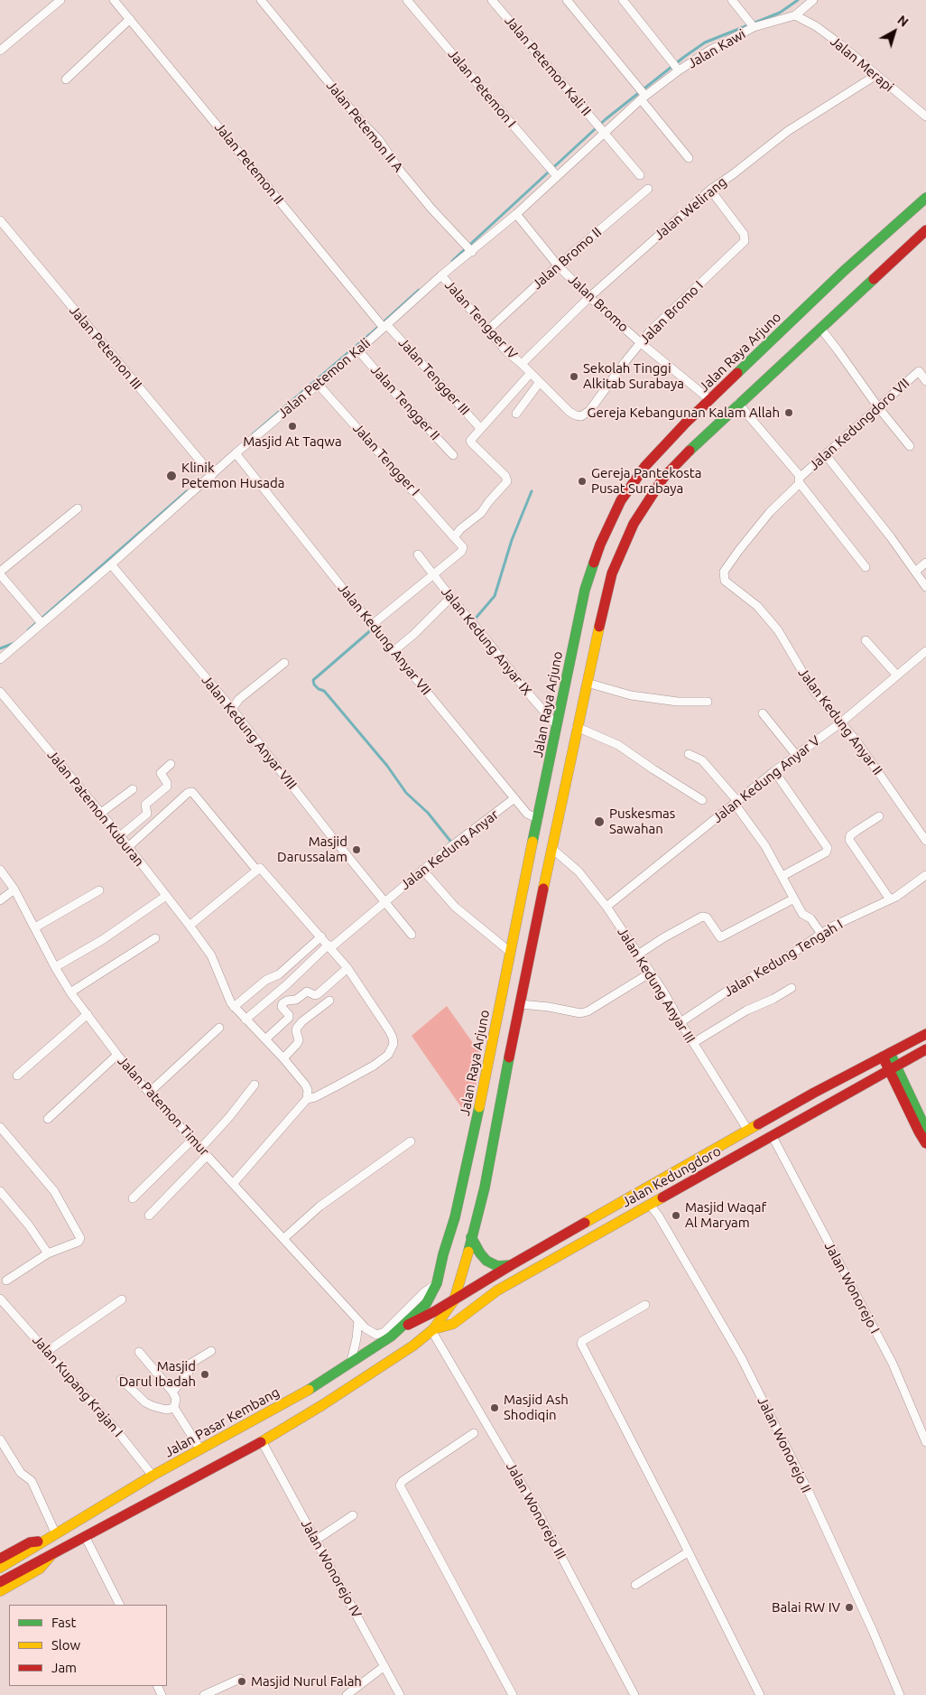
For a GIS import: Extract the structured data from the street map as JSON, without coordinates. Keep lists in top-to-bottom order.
{
  "streets": {
    "main road": ["Jalan Raya Arjuno", "Jalan Kedungdoro", "Jalan Pasar Kembang"],
    "street": [
      "Jalan Kawi",
      "Jalan Merapi",
      "Jalan Petemon Kali II",
      "Jalan Petemon I",
      "Jalan Petemon II A",
      "Jalan Petemon II",
      "Jalan Welirang",
      "Jalan Bromo II",
      "Jalan Bromo",
      "Jalan Bromo I",
      "Jalan Tengger IV",
      "Jalan Petemon III",
      "Jalan Tengger III",
      "Jalan Petemon Kali",
      "Jalan Tengger II",
      "Jalan Kedungdoro VII",
      "Jalan Tengger I",
      "Jalan Kedung Anyar VII",
      "Jalan Kedung Anyar IX",
      "Jalan Kedung Anyar II",
      "Jalan Kedung Anyar VIII",
      "Jalan Kedung Anyar V",
      "Jalan Patemon Kuburan",
      "Jalan Kedung Anyar",
      "Jalan Kedung Tengah I",
      "Jalan Kedung Anyar III",
      "Jalan Patemon Timur",
      "Jalan Wonorejo I",
      "Jalan Kupang Krajan I",
      "Jalan Wonorejo II",
      "Jalan Wonorejo III",
      "Jalan Wonorejo IV"
    ]
  },
  "crossings": [
    ["Jalan Kawi", "Jalan Merapi"],
    ["Jalan Kawi", "Jalan Petemon Kali"],
    ["Jalan Merapi", "Jalan Welirang"],
    ["Jalan Petemon Kali II", "Jalan Petemon Kali"],
    ["Jalan Petemon I", "Jalan Petemon Kali"],
    ["Jalan Petemon II A", "Jalan Petemon Kali"],
    ["Jalan Petemon II", "Jalan Tengger III"],
    ["Jalan Petemon II", "Jalan Petemon Kali"],
    ["Jalan Welirang", "Jalan Bromo"],
    ["Jalan Welirang", "Jalan Bromo I"],
    ["Jalan Welirang", "Jalan Tengger IV"],
    ["Jalan Bromo II", "Jalan Bromo"],
    ["Jalan Bromo II", "Jalan Tengger IV"],
    ["Jalan Bromo", "Jalan Bromo I"],
    ["Jalan Bromo", "Jalan Raya Arjuno"],
    ["Jalan Bromo", "Jalan Petemon Kali"],
    ["Jalan Bromo I", "Jalan Tengger IV"],
    ["Jalan Tengger IV", "Jalan Petemon Kali"],
    ["Jalan Petemon III", "Jalan Petemon Kali"],
    ["Jalan Raya Arjuno", "Jalan Kedung Anyar VII"],
    ["Jalan Raya Arjuno", "Jalan Kedung Anyar IX"],
    ["Jalan Raya Arjuno", "Jalan Kedung Anyar III"],
    ["Jalan Raya Arjuno", "Jalan Patemon Timur"],
    ["Jalan Raya Arjuno", "Jalan Kedungdoro"],
    ["Jalan Raya Arjuno", "Jalan Pasar Kembang"],
    ["Jalan Raya Arjuno", "Jalan Wonorejo III"],
    ["Jalan Tengger III", "Jalan Petemon Kali"],
    ["Jalan Petemon Kali", "Jalan Tengger II"],
    ["Jalan Petemon Kali", "Jalan Tengger I"],
    ["Jalan Petemon Kali", "Jalan Kedung Anyar VII"],
    ["Jalan Petemon Kali", "Jalan Kedung Anyar VIII"],
    ["Jalan Kedungdoro VII", "Jalan Kedung Anyar II"],
    ["Jalan Kedung Anyar VII", "Jalan Kedung Anyar"],
    ["Jalan Kedung Anyar II", "Jalan Kedung Anyar V"],
    ["Jalan Kedung Anyar VIII", "Jalan Kedung Anyar"],
    ["Jalan Kedung Anyar V", "Jalan Kedung Anyar III"],
    ["Jalan Kedung Tengah I", "Jalan Kedung Anyar III"],
    ["Jalan Kedung Anyar III", "Jalan Kedungdoro"],
    ["Jalan Kedungdoro", "Jalan Wonorejo I"],
    ["Jalan Kedungdoro", "Jalan Pasar Kembang"],
    ["Jalan Kedungdoro", "Jalan Wonorejo II"],
    ["Jalan Kedungdoro", "Jalan Wonorejo III"],
    ["Jalan Kupang Krajan I", "Jalan Pasar Kembang"]
  ],
  "places": [
    "Sekolah Tinggi Alkitab Surabaya",
    "Gereja Kebangunan Kalam Allah",
    "Masjid At Taqwa",
    "Klinik Petemon Husada",
    "Gereja Pantekosta Pusat Surabaya",
    "Puskesmas Sawahan",
    "Masjid Darussalam",
    "Masjid Waqaf Al Maryam",
    "Masjid Darul Ibadah",
    "Masjid Ash Shodiqin",
    "Balai RW IV",
    "Masjid Nurul Falah"
  ],
  "legend": ["Fast", "Slow", "Jam"],
  "north": "top right"
}
